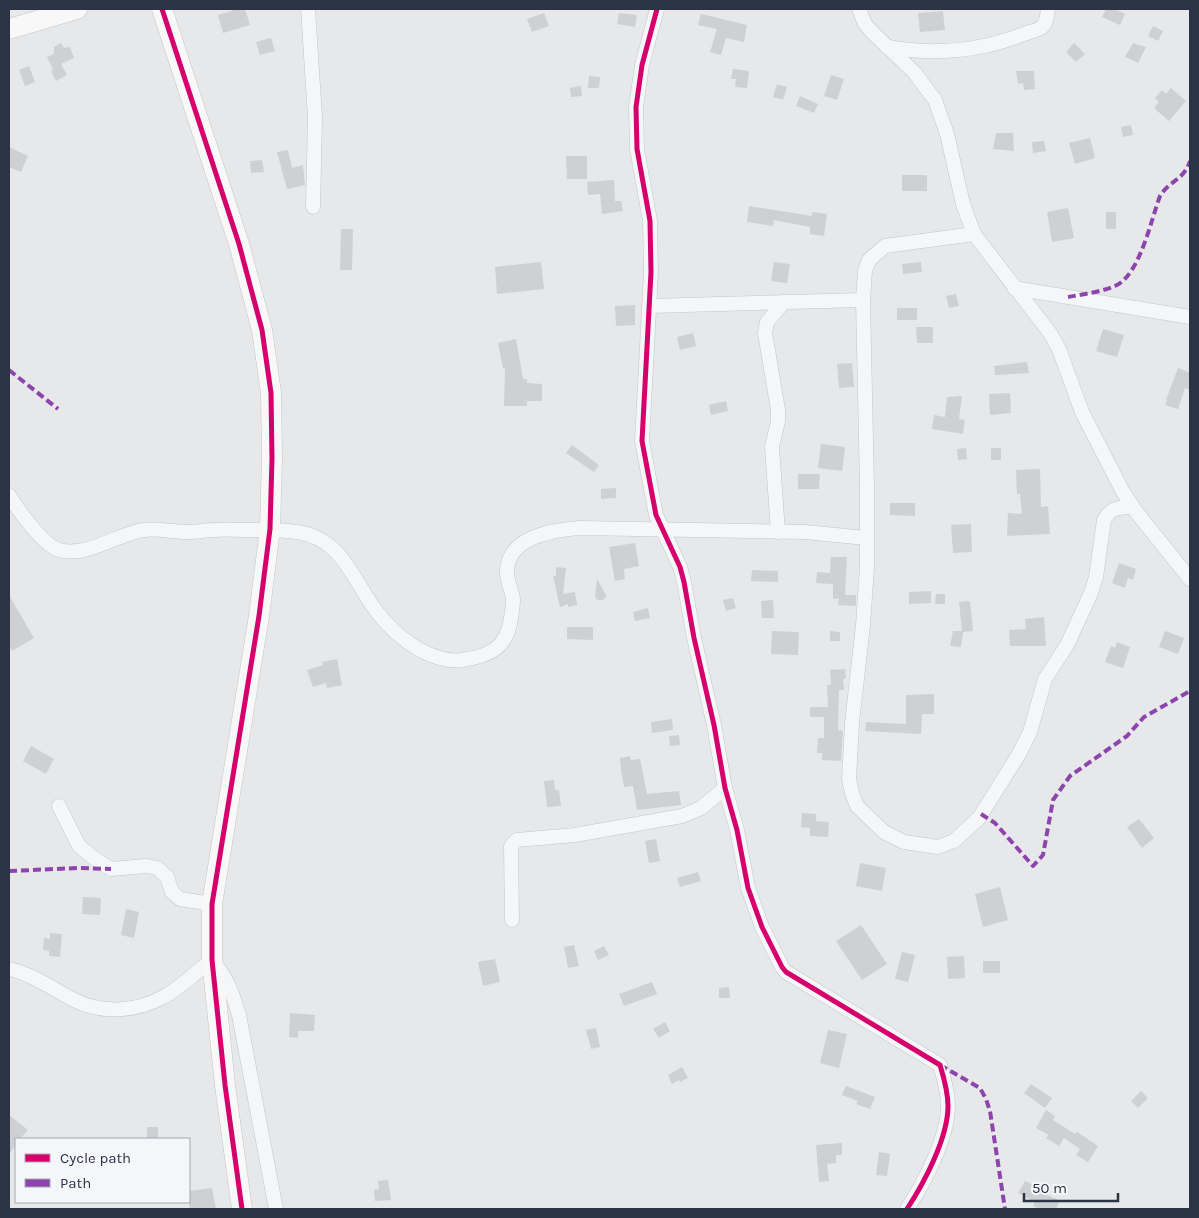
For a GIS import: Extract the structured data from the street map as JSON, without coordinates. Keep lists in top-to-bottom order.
{
  "legend": ["Cycle path", "Path"],
  "scale_bar": "50 m"
}
